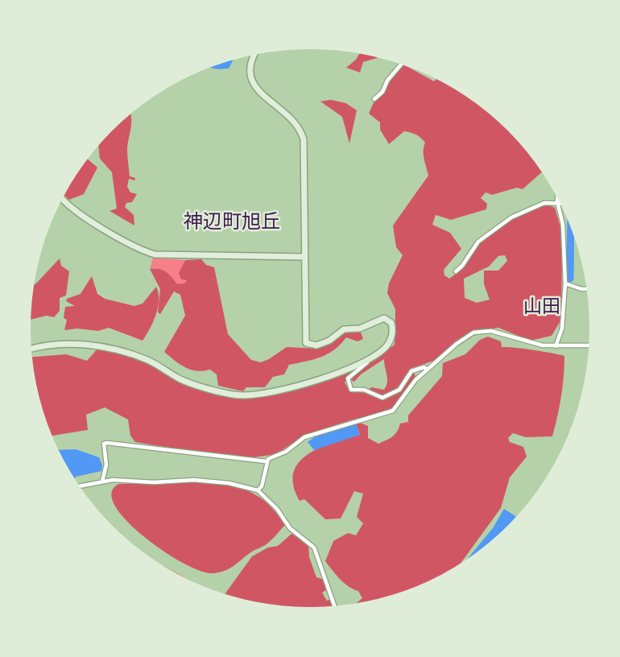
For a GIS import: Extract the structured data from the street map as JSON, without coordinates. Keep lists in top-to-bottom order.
{
  "districts": ["神辺町旭丘", "山田"]
}
